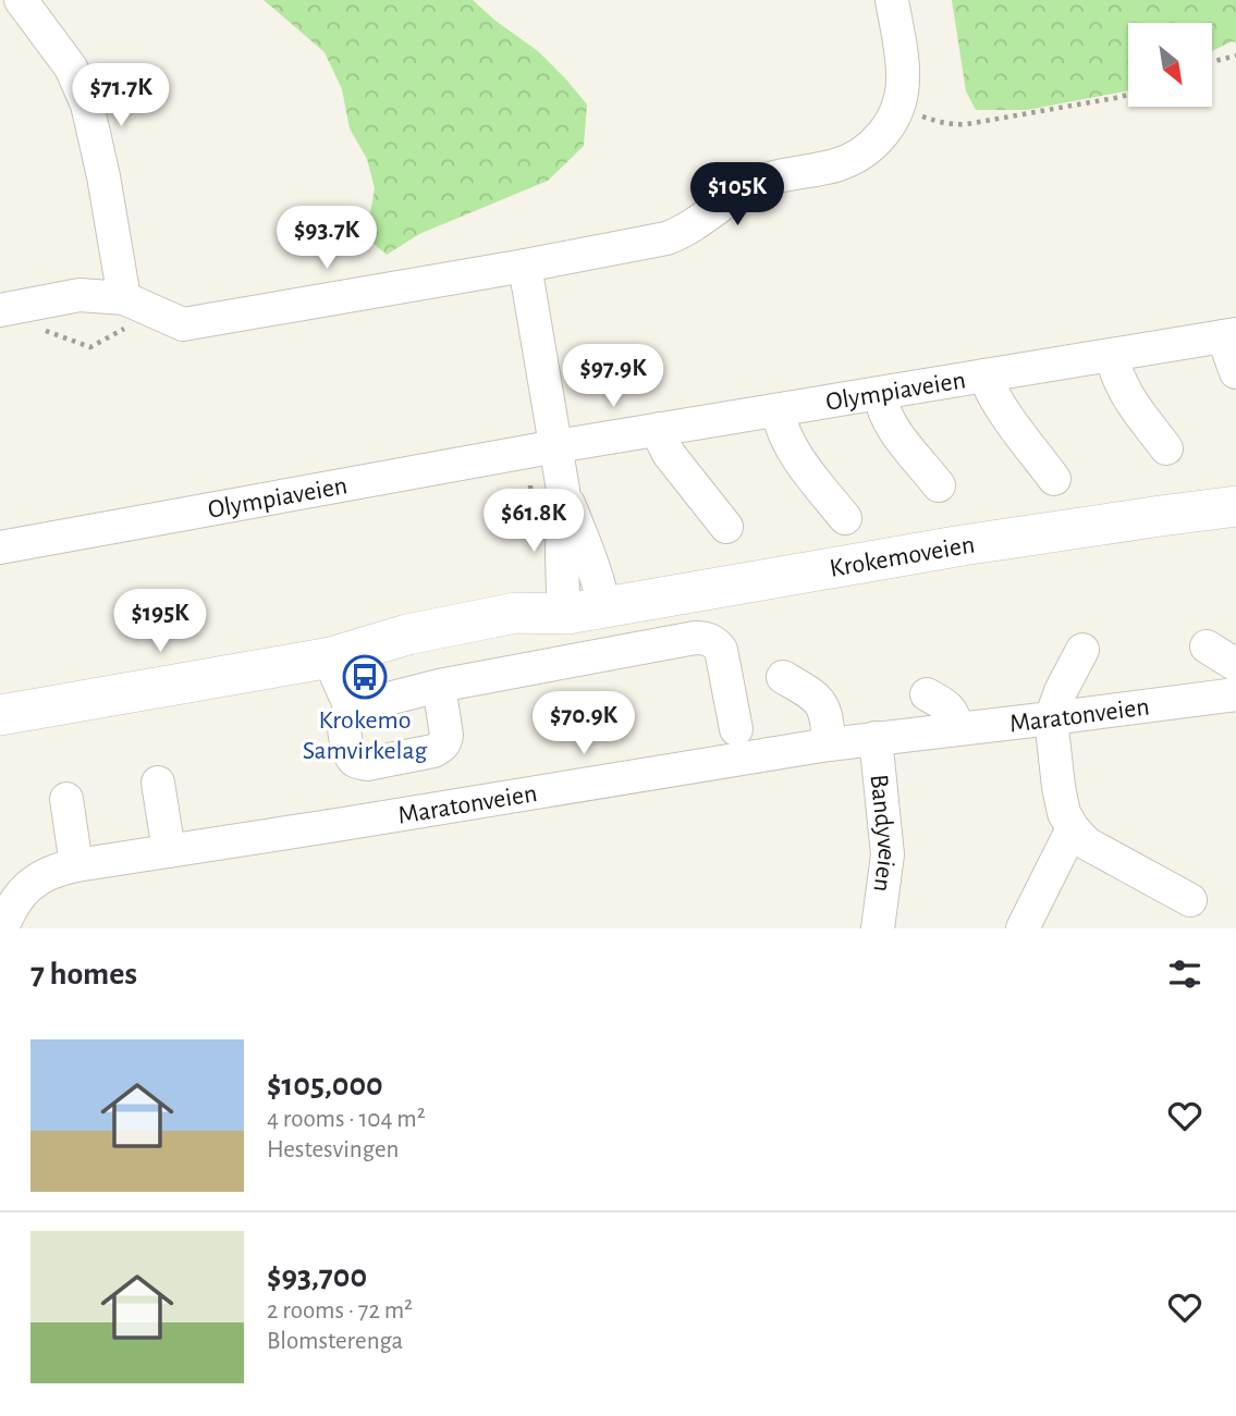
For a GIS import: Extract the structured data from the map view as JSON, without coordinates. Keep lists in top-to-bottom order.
{
  "streets": {
    "main road": ["Krokemoveien"],
    "street": ["Olympiaveien", "Maratonveien", "Bandyveien"]
  },
  "crossings": [
    ["Maratonveien", "Bandyveien"]
  ],
  "places": {
    "bus stop": ["Krokemo Samvirkelag"]
  },
  "north": "bottom right",
  "page": {
    "price": [
      "$71.7K",
      "$105K",
      "$93.7K",
      "$97.9K",
      "$61.8K",
      "$195K",
      "$70.9K"
    ],
    "heading": "7 homes",
    "list": [
      {
        "name": "$105,000",
        "note": "4 rooms · 104 m² · Hestesvingen"
      },
      {
        "name": "$93,700",
        "note": "2 rooms · 72 m² · Blomsterenga"
      }
    ]
  }
}
